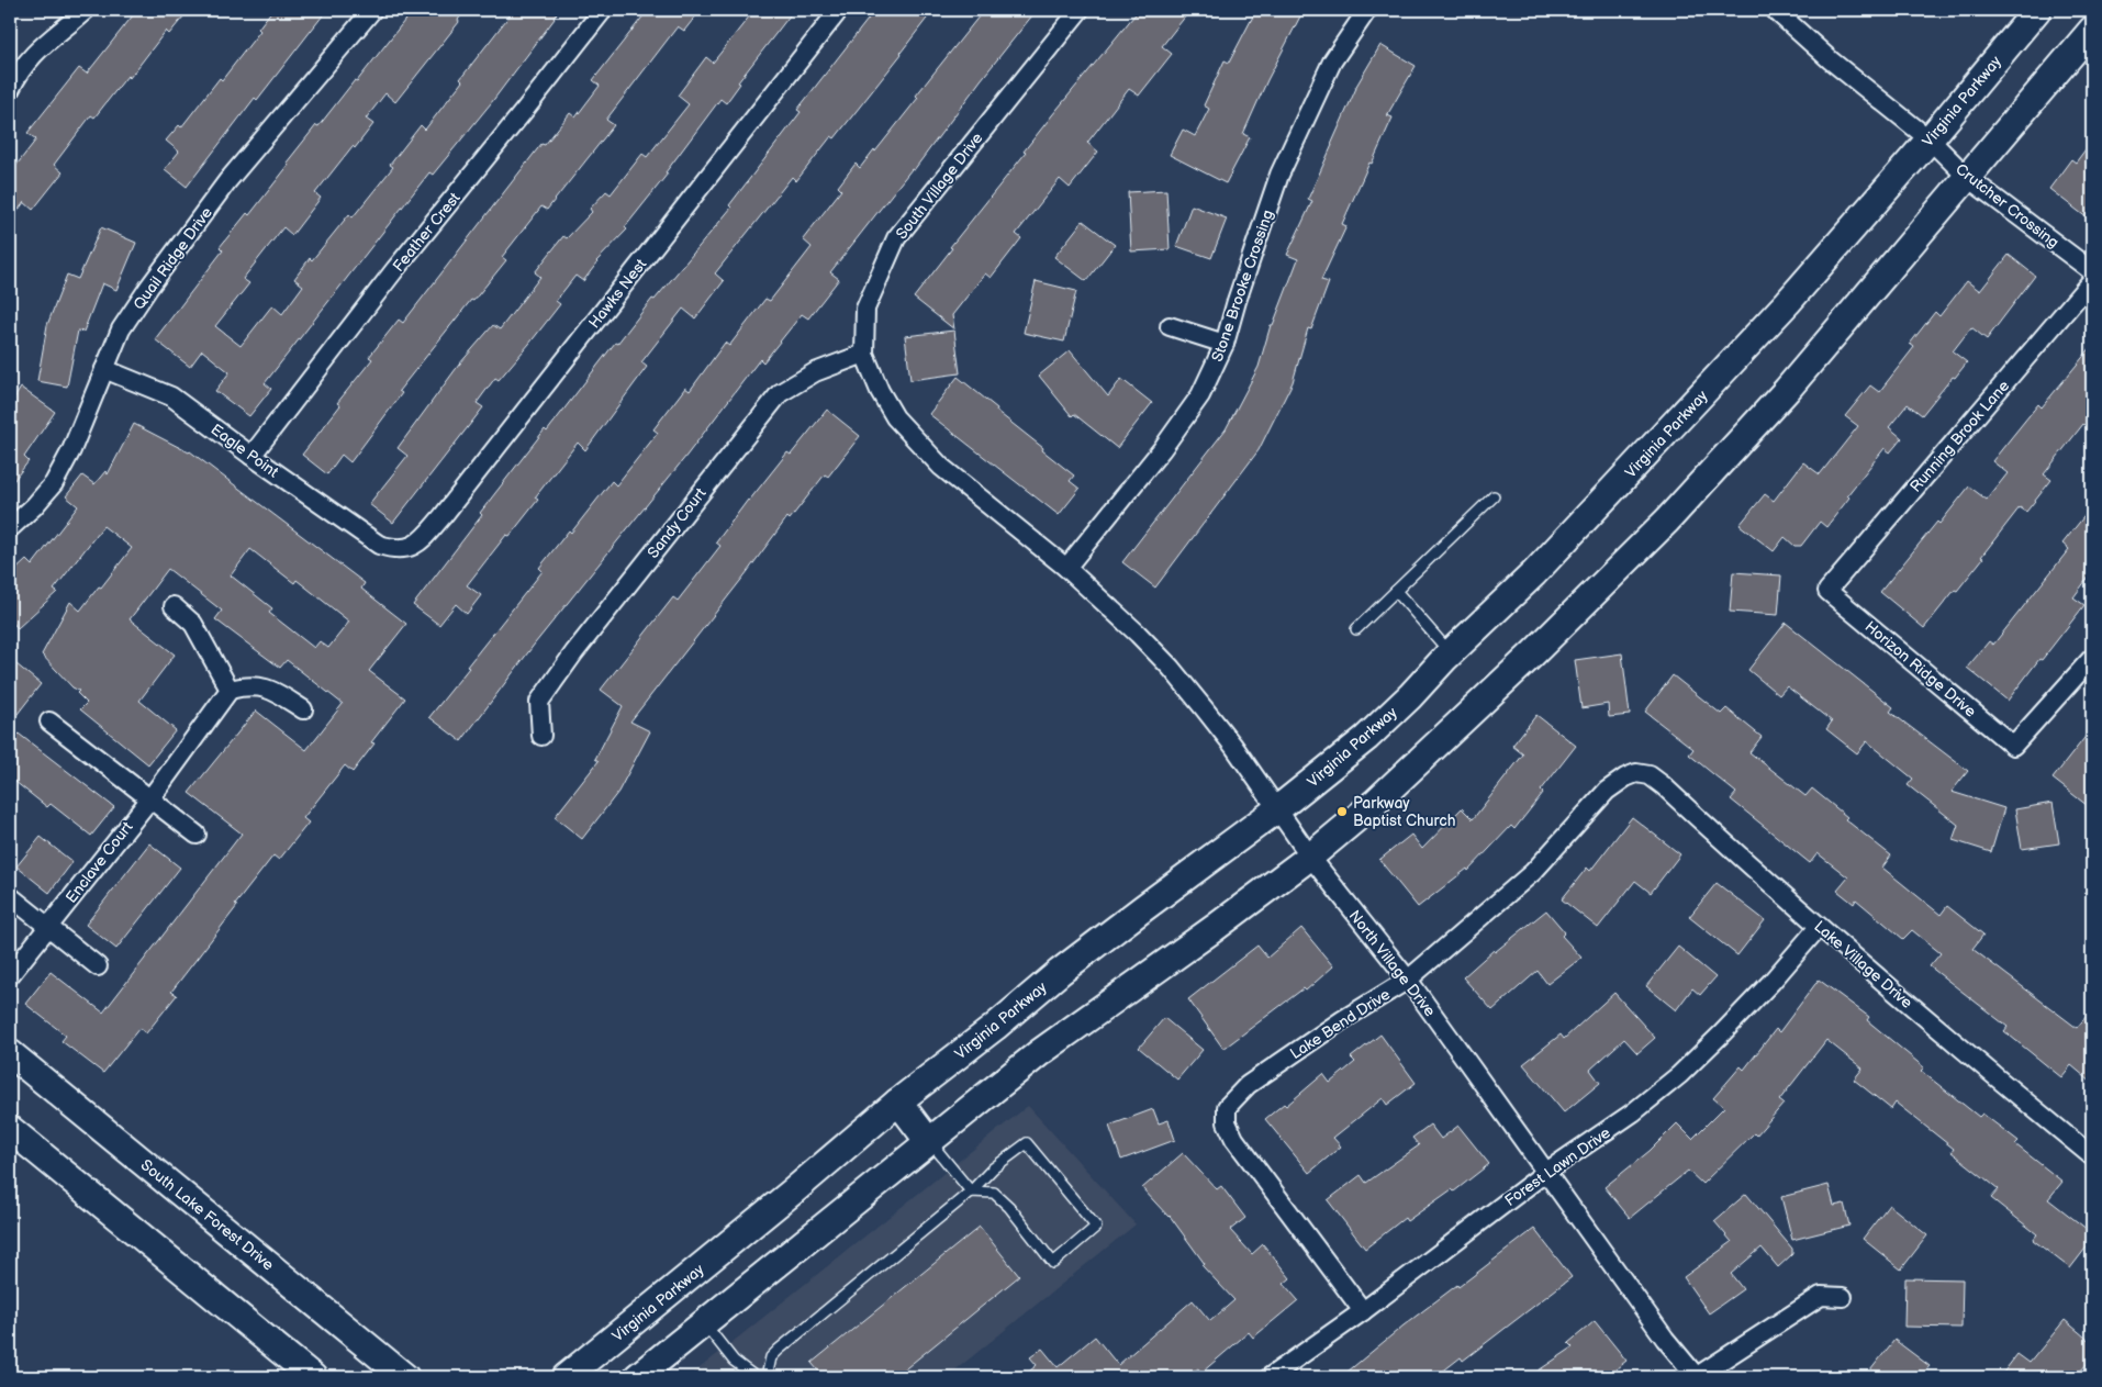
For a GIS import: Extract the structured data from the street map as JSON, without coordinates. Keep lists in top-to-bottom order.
{
  "streets": {
    "main road": ["Virginia Parkway", "South Lake Forest Drive"],
    "street": [
      "South Village Drive",
      "Crutcher Crossing",
      "Feather Crest",
      "Quail Ridge Drive",
      "Stone Brooke Crossing",
      "Hawks Nest",
      "Running Brook Lane",
      "Eagle Point",
      "Sandy Court",
      "Horizon Ridge Drive",
      "Enclave Court",
      "North Village Drive",
      "Lake Village Drive",
      "Lake Bend Drive",
      "Forest Lawn Drive"
    ]
  },
  "crossings": [
    ["Virginia Parkway", "Crutcher Crossing"],
    ["Virginia Parkway", "North Village Drive"],
    ["South Village Drive", "Stone Brooke Crossing"],
    ["South Village Drive", "Sandy Court"],
    ["South Village Drive", "North Village Drive"],
    ["Feather Crest", "Eagle Point"],
    ["Quail Ridge Drive", "Eagle Point"],
    ["Stone Brooke Crossing", "North Village Drive"],
    ["Hawks Nest", "Eagle Point"],
    ["Running Brook Lane", "Horizon Ridge Drive"],
    ["North Village Drive", "Lake Bend Drive"],
    ["North Village Drive", "Forest Lawn Drive"],
    ["Lake Village Drive", "Lake Bend Drive"],
    ["Lake Village Drive", "Forest Lawn Drive"],
    ["Lake Bend Drive", "Forest Lawn Drive"]
  ],
  "places": ["Parkway Baptist Church"]
}
